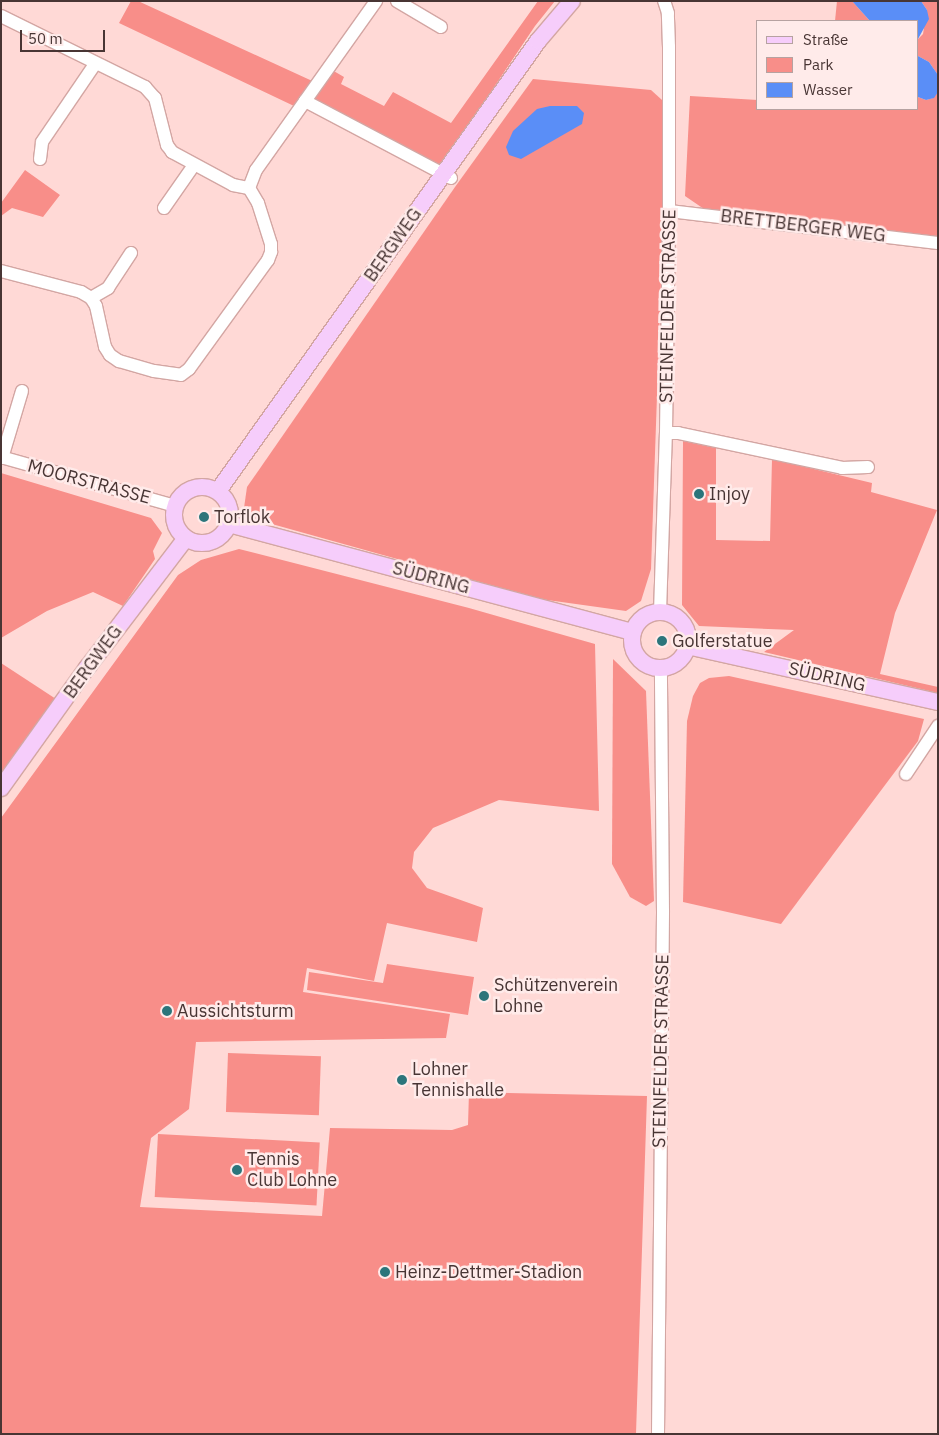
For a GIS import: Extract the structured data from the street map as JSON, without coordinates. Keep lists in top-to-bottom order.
{
  "streets": {
    "main road": ["BERGWEG", "SÜDRING"],
    "street": ["BRETTBERGER WEG", "STEINFELDER STRASSE", "MOORSTRASSE"]
  },
  "crossings": [
    ["BRETTBERGER WEG", "STEINFELDER STRASSE"],
    ["BERGWEG", "MOORSTRASSE"],
    ["BERGWEG", "SÜDRING"],
    ["STEINFELDER STRASSE", "SÜDRING"],
    ["MOORSTRASSE", "SÜDRING"]
  ],
  "places": [
    "Injoy",
    "Torflok",
    "Golferstatue",
    "Schützenverein Lohne",
    "Aussichtsturm",
    "Lohner Tennishalle",
    "Tennis Club Lohne",
    "Heinz-Dettmer-Stadion"
  ],
  "legend": ["Straße", "Park", "Wasser"],
  "scale_bar": "50 m"
}
